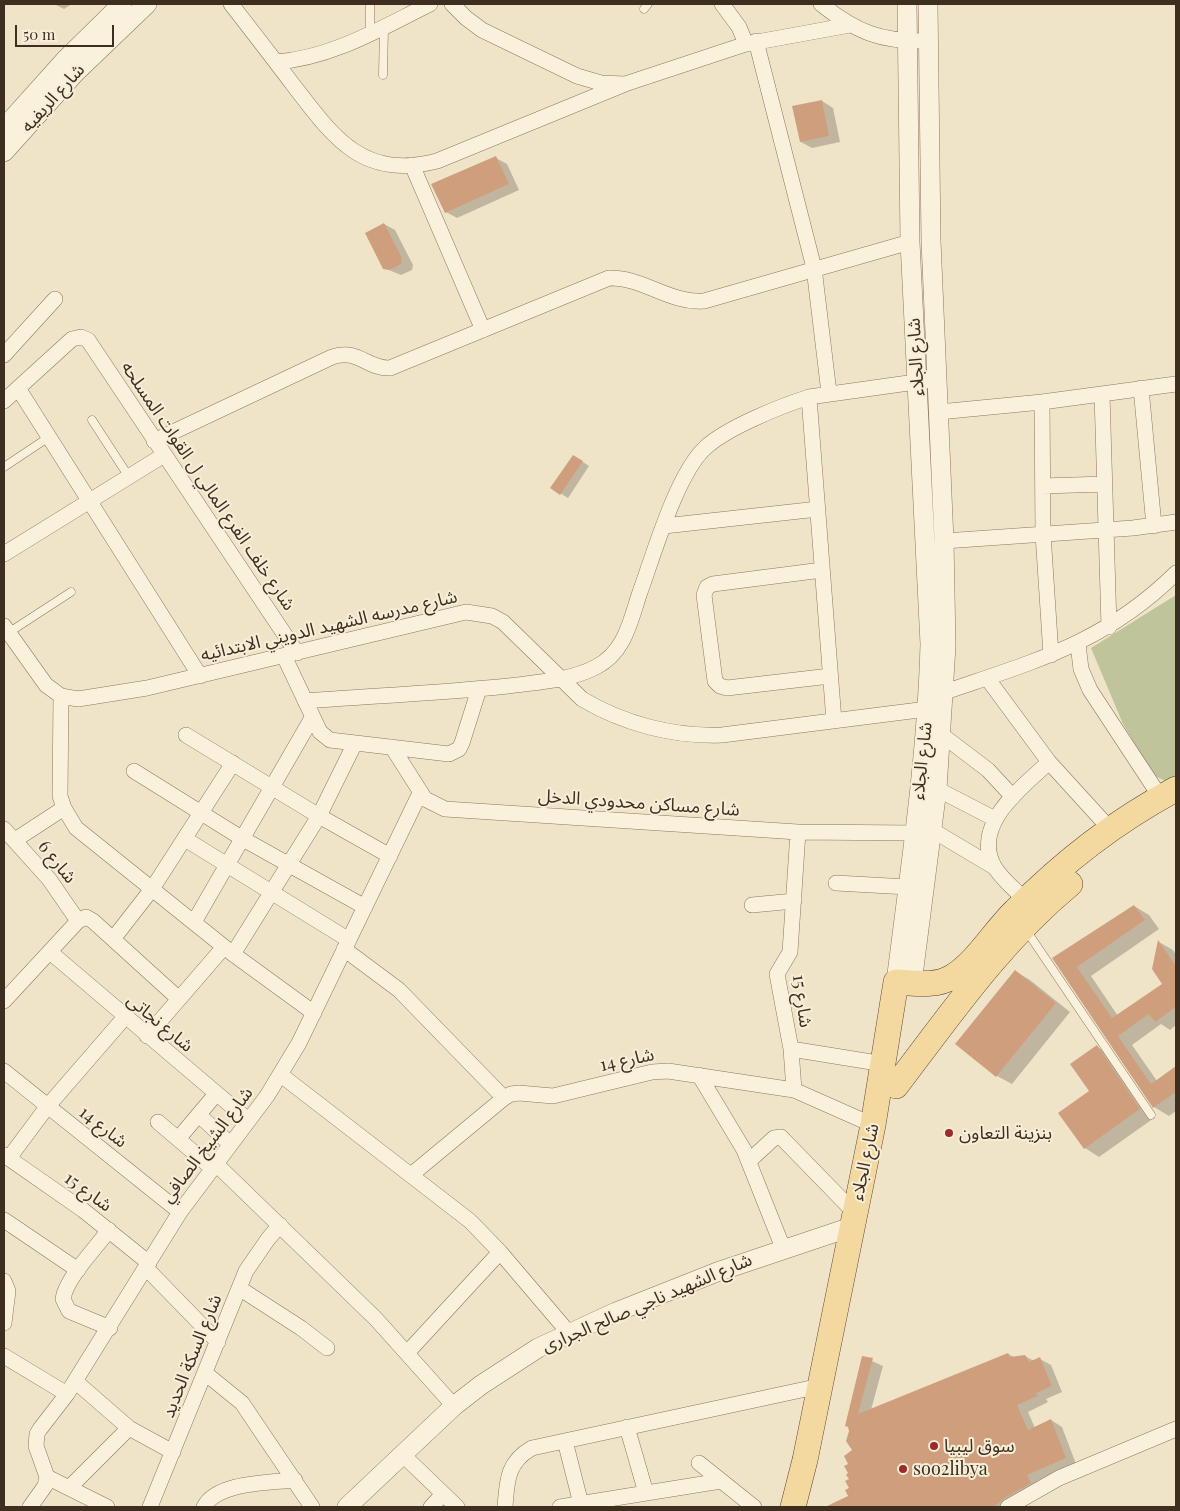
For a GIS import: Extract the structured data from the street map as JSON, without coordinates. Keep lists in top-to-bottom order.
{
  "streets": {
    "main road": ["شارع الجلاء"],
    "street": [
      "شارع الريفيه",
      "شارع خلف الفرع المالي ل القوات المسلحه",
      "شارع مدرسه الشهيد الدويني الابتدائيه",
      "شارع مساكن محدودي الدخل",
      "شارع 6",
      "شارع 15",
      "شارع نجاتى",
      "شارع 14",
      "شارع الشيخ الصافي",
      "شارع الشهيد ناجي صالح الجرارى",
      "شارع السكة الحديد"
    ]
  },
  "crossings": [
    ["شارع الجلاء", "شارع مدرسه الشهيد الدويني الابتدائيه"],
    ["شارع الجلاء", "شارع مساكن محدودي الدخل"],
    ["شارع الجلاء", "شارع 14"],
    ["شارع الجلاء", "شارع الشهيد ناجي صالح الجرارى"],
    ["شارع خلف الفرع المالي ل القوات المسلحه", "شارع مدرسه الشهيد الدويني الابتدائيه"],
    ["شارع خلف الفرع المالي ل القوات المسلحه", "شارع مساكن محدودي الدخل"],
    ["شارع مساكن محدودي الدخل", "شارع 15"],
    ["شارع مساكن محدودي الدخل", "شارع الشيخ الصافي"],
    ["شارع 15", "شارع 14"],
    ["شارع 15", "شارع الشيخ الصافي"],
    ["شارع 15", "شارع السكة الحديد"],
    ["شارع نجاتى", "شارع الشيخ الصافي"],
    ["شارع 14", "شارع الشيخ الصافي"]
  ],
  "places": ["بنزينة التعاون", "سوق ليبيا", "soo2libya"],
  "scale_bar": "50 m"
}
